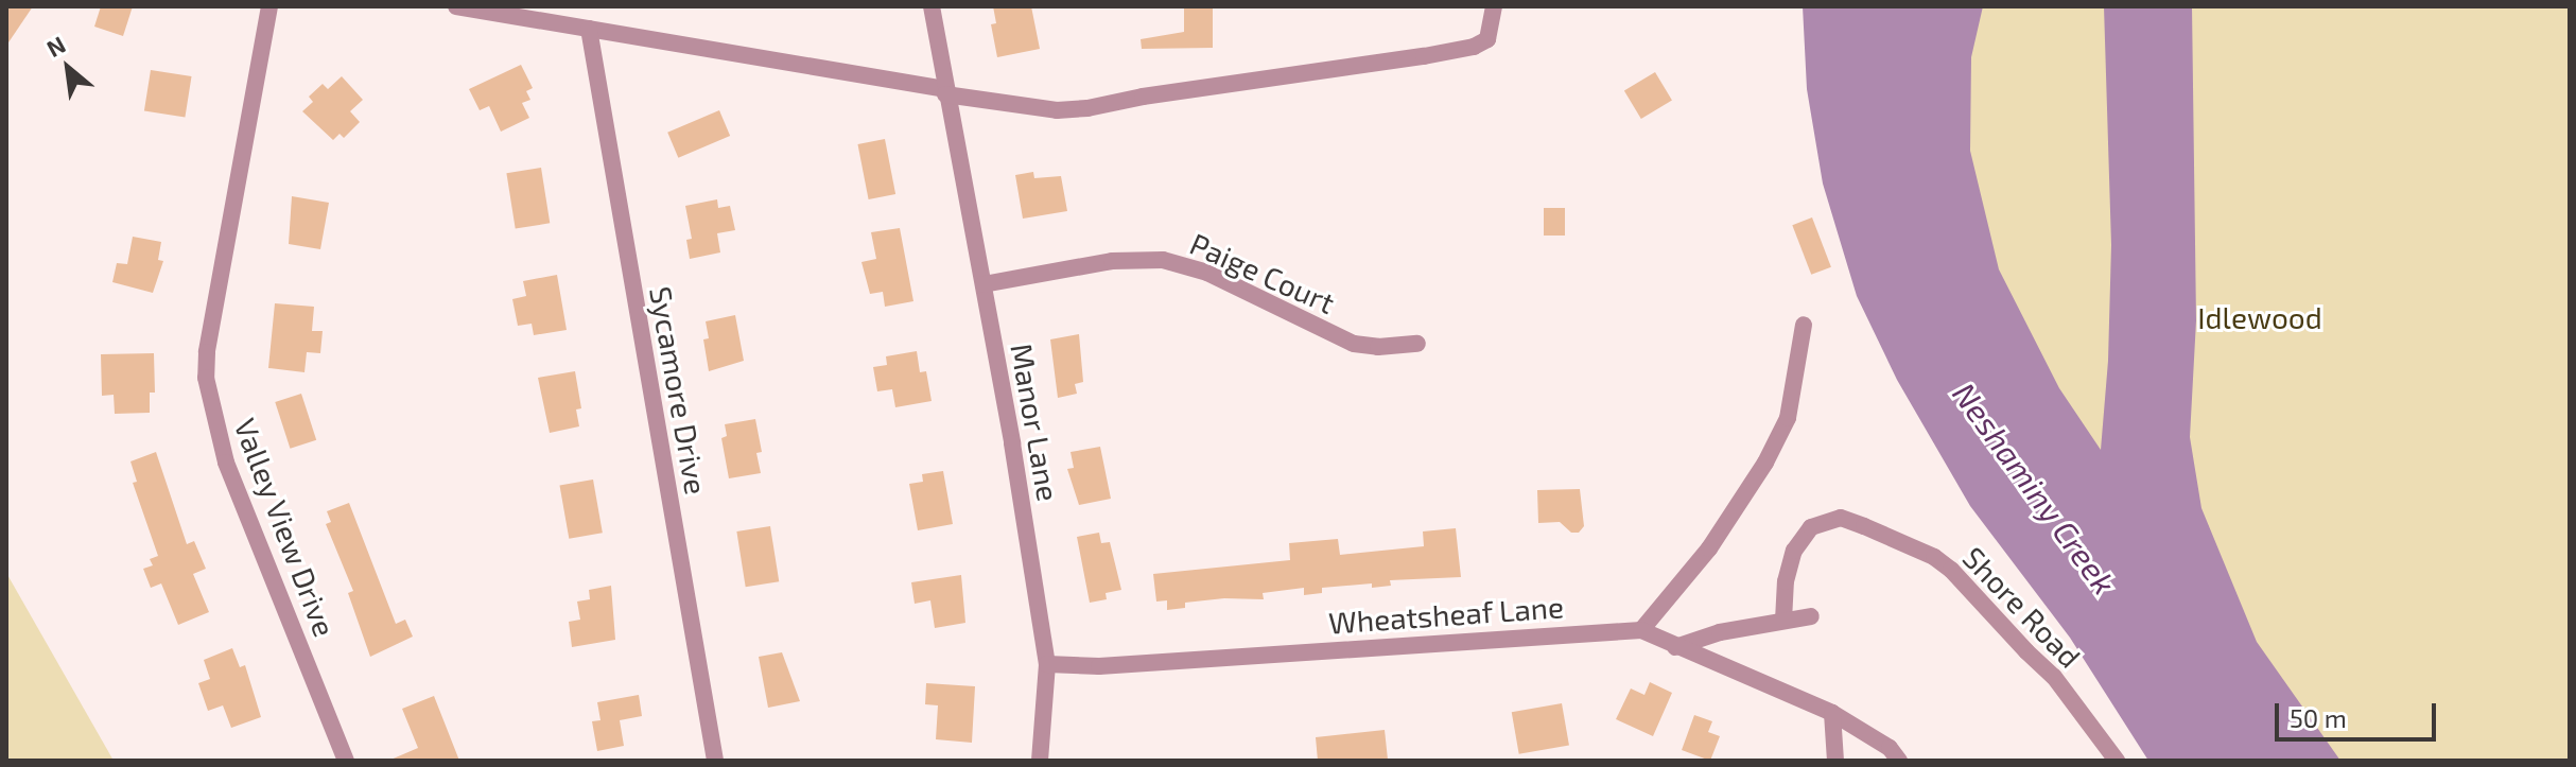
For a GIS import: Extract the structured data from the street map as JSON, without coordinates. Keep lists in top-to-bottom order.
{
  "streets": {
    "street": [
      "Paige Court",
      "Sycamore Drive",
      "Manor Lane",
      "Valley View Drive",
      "Shore Road",
      "Wheatsheaf Lane"
    ]
  },
  "crossings": [
    ["Paige Court", "Manor Lane"],
    ["Manor Lane", "Wheatsheaf Lane"]
  ],
  "water": ["Neshaminy Creek"],
  "parks": ["Idlewood"],
  "scale_bar": "50 m",
  "north": "top left"
}
